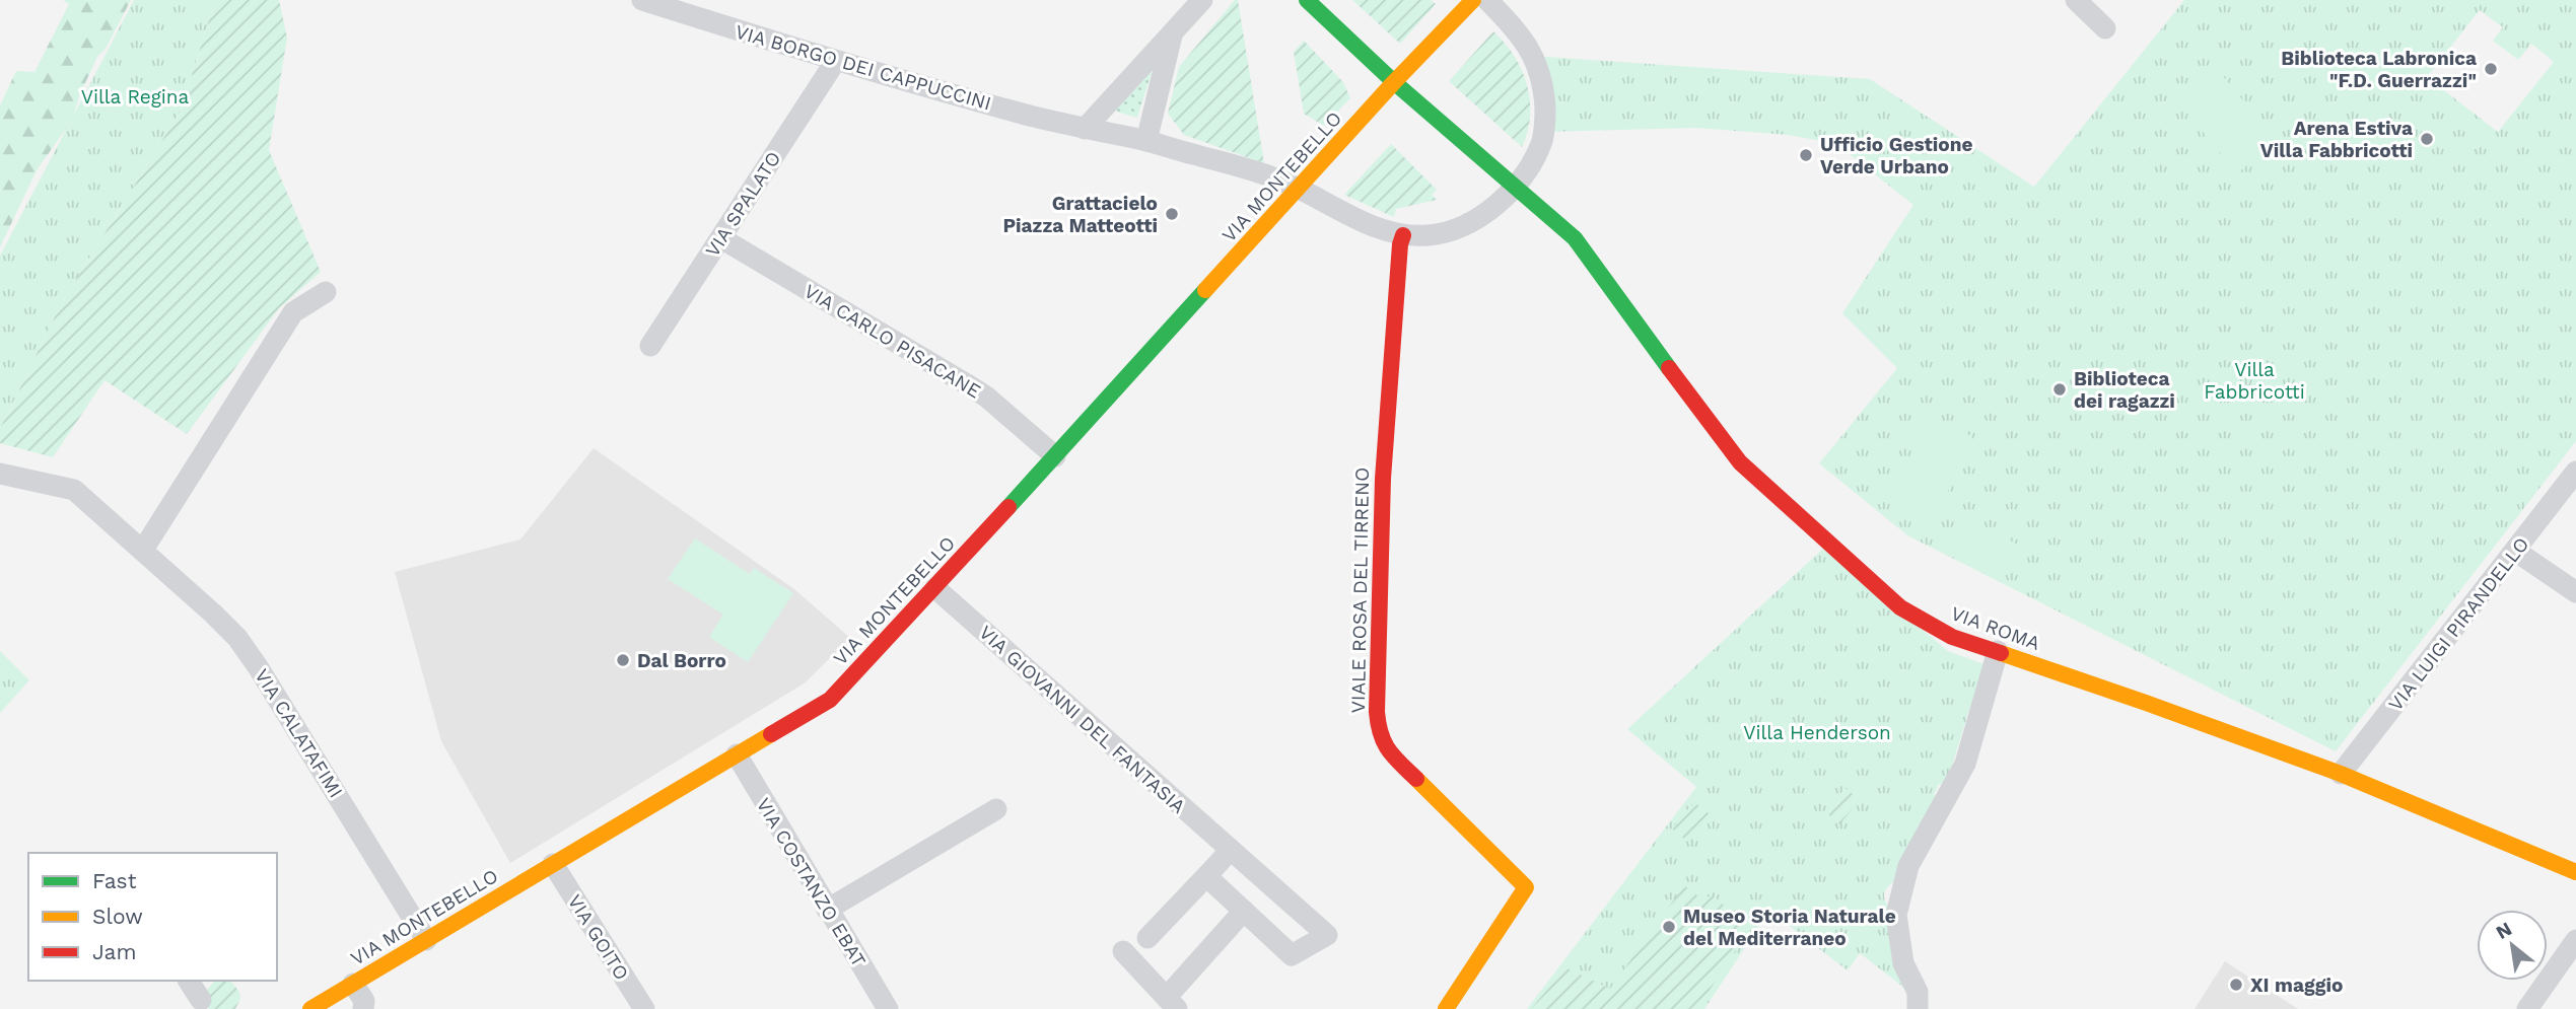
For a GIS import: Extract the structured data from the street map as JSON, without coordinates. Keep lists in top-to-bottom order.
{
  "streets": {
    "street": [
      "VIA BORGO DEI CAPPUCCINI",
      "VIA MONTEBELLO",
      "VIA SPALATO",
      "VIA CARLO PISACANE",
      "VIALE ROSA DEL TIRRENO",
      "VIA LUIGI PIRANDELLO",
      "VIA ROMA",
      "VIA GIOVANNI DEL FANTASIA",
      "VIA CALATAFIMI",
      "VIA COSTANZO EBAT",
      "VIA GOITO"
    ]
  },
  "crossings": [
    ["VIA BORGO DEI CAPPUCCINI", "VIA MONTEBELLO"],
    ["VIA BORGO DEI CAPPUCCINI", "VIA SPALATO"],
    ["VIA BORGO DEI CAPPUCCINI", "VIALE ROSA DEL TIRRENO"],
    ["VIA MONTEBELLO", "VIA CARLO PISACANE"],
    ["VIA MONTEBELLO", "VIA ROMA"],
    ["VIA MONTEBELLO", "VIA GIOVANNI DEL FANTASIA"],
    ["VIA MONTEBELLO", "VIA CALATAFIMI"],
    ["VIA MONTEBELLO", "VIA COSTANZO EBAT"],
    ["VIA MONTEBELLO", "VIA GOITO"],
    ["VIA SPALATO", "VIA CARLO PISACANE"],
    ["VIA LUIGI PIRANDELLO", "VIA ROMA"]
  ],
  "parks": ["Villa Regina", "Villa Fabbricotti", "Villa Henderson"],
  "places": [
    "Biblioteca Labronica \"F.D. Guerrazzi\"",
    "Arena Estiva Villa Fabbricotti",
    "Ufficio Gestione Verde Urbano",
    "Grattacielo Piazza Matteotti",
    "Biblioteca dei ragazzi",
    "Dal Borro",
    "Museo Storia Naturale del Mediterraneo",
    "XI maggio"
  ],
  "legend": ["Fast", "Slow", "Jam"],
  "north": "top left"
}
